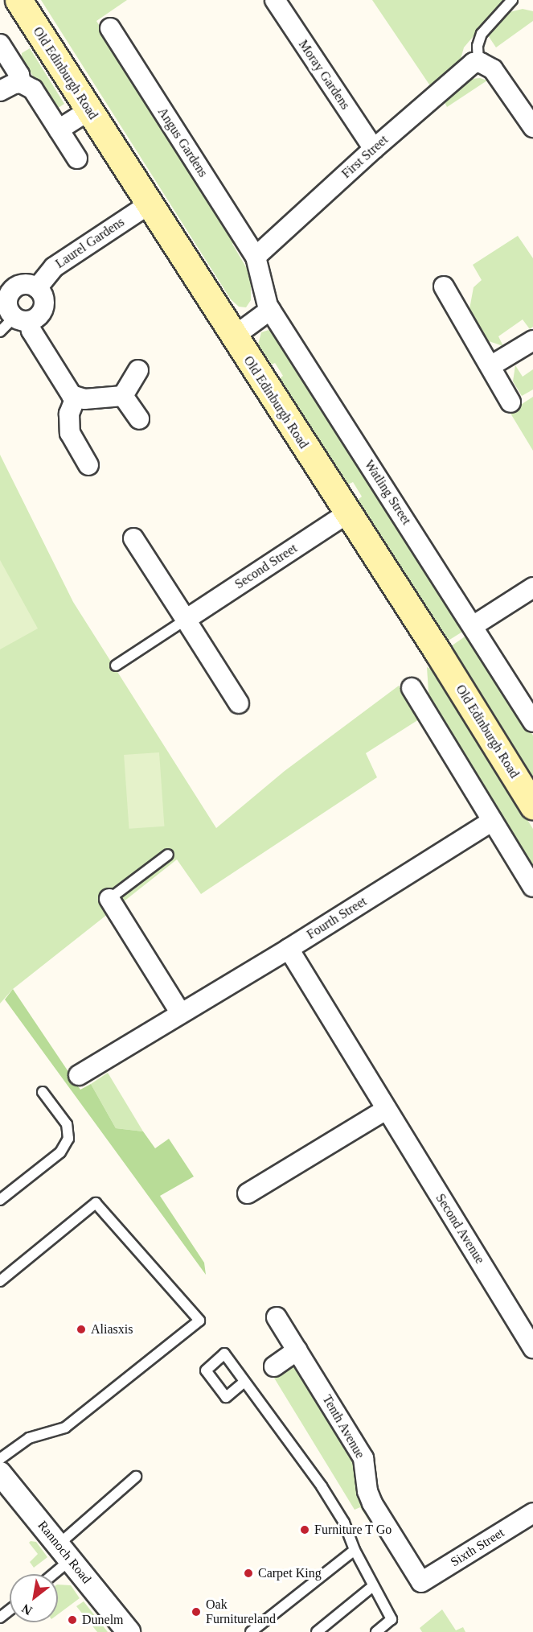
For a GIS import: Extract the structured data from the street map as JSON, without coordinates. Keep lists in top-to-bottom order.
{
  "streets": {
    "main road": ["Old Edinburgh Road"],
    "street": [
      "Moray Gardens",
      "Angus Gardens",
      "First Street",
      "Laurel Gardens",
      "Watling Street",
      "Second Street",
      "Fourth Street",
      "Second Avenue",
      "Tenth Avenue",
      "Sixth Street",
      "Rannoch Road"
    ]
  },
  "crossings": [
    ["Old Edinburgh Road", "Laurel Gardens"],
    ["Old Edinburgh Road", "Second Street"],
    ["Moray Gardens", "First Street"],
    ["Angus Gardens", "First Street"],
    ["Angus Gardens", "Watling Street"],
    ["First Street", "Watling Street"],
    ["Fourth Street", "Second Avenue"],
    ["Tenth Avenue", "Sixth Street"]
  ],
  "places": [
    "Aliasxis",
    "Furniture T Go",
    "Carpet King",
    "Oak Furnitureland",
    "Dunelm"
  ],
  "north": "bottom left"
}
